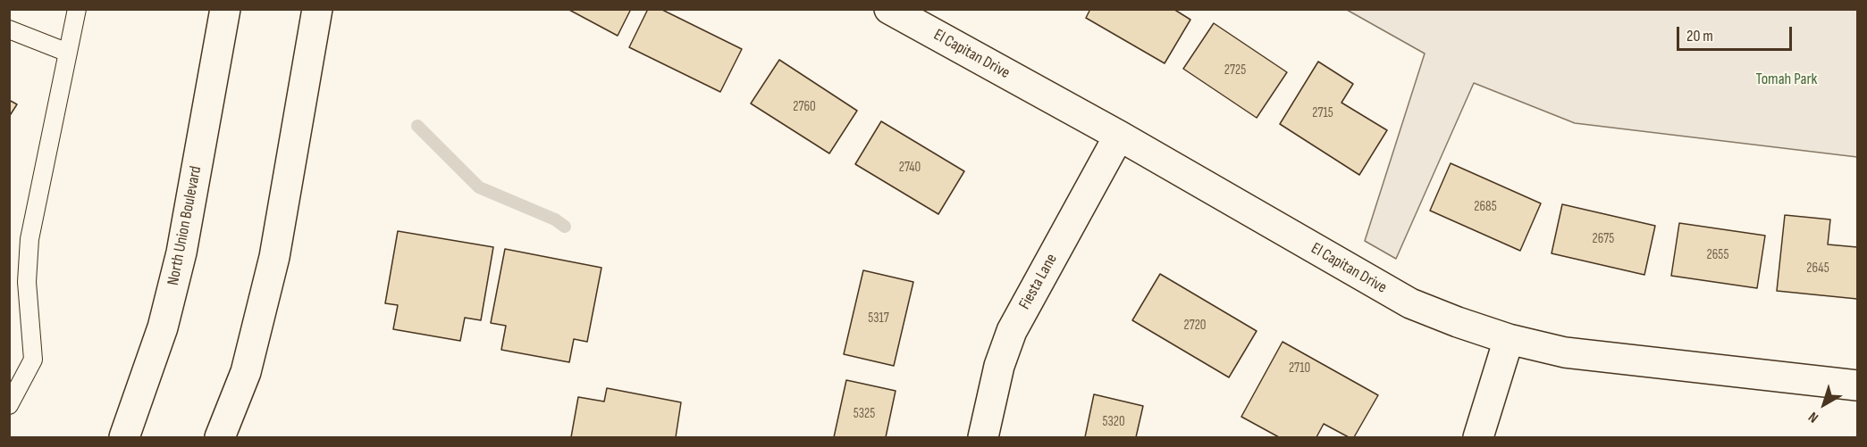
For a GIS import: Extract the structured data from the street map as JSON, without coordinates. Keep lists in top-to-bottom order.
{
  "streets": {
    "street": ["El Capitan Drive", "North Union Boulevard", "Fiesta Lane"]
  },
  "crossings": [
    ["El Capitan Drive", "Fiesta Lane"]
  ],
  "parks": ["Tomah Park"],
  "house_numbers": [
    "2725",
    "2760",
    "2715",
    "2740",
    "2685",
    "2675",
    "2655",
    "2645",
    "5317",
    "2720",
    "2710",
    "5325",
    "5320"
  ],
  "scale_bar": "20 m",
  "north": "bottom left"
}
